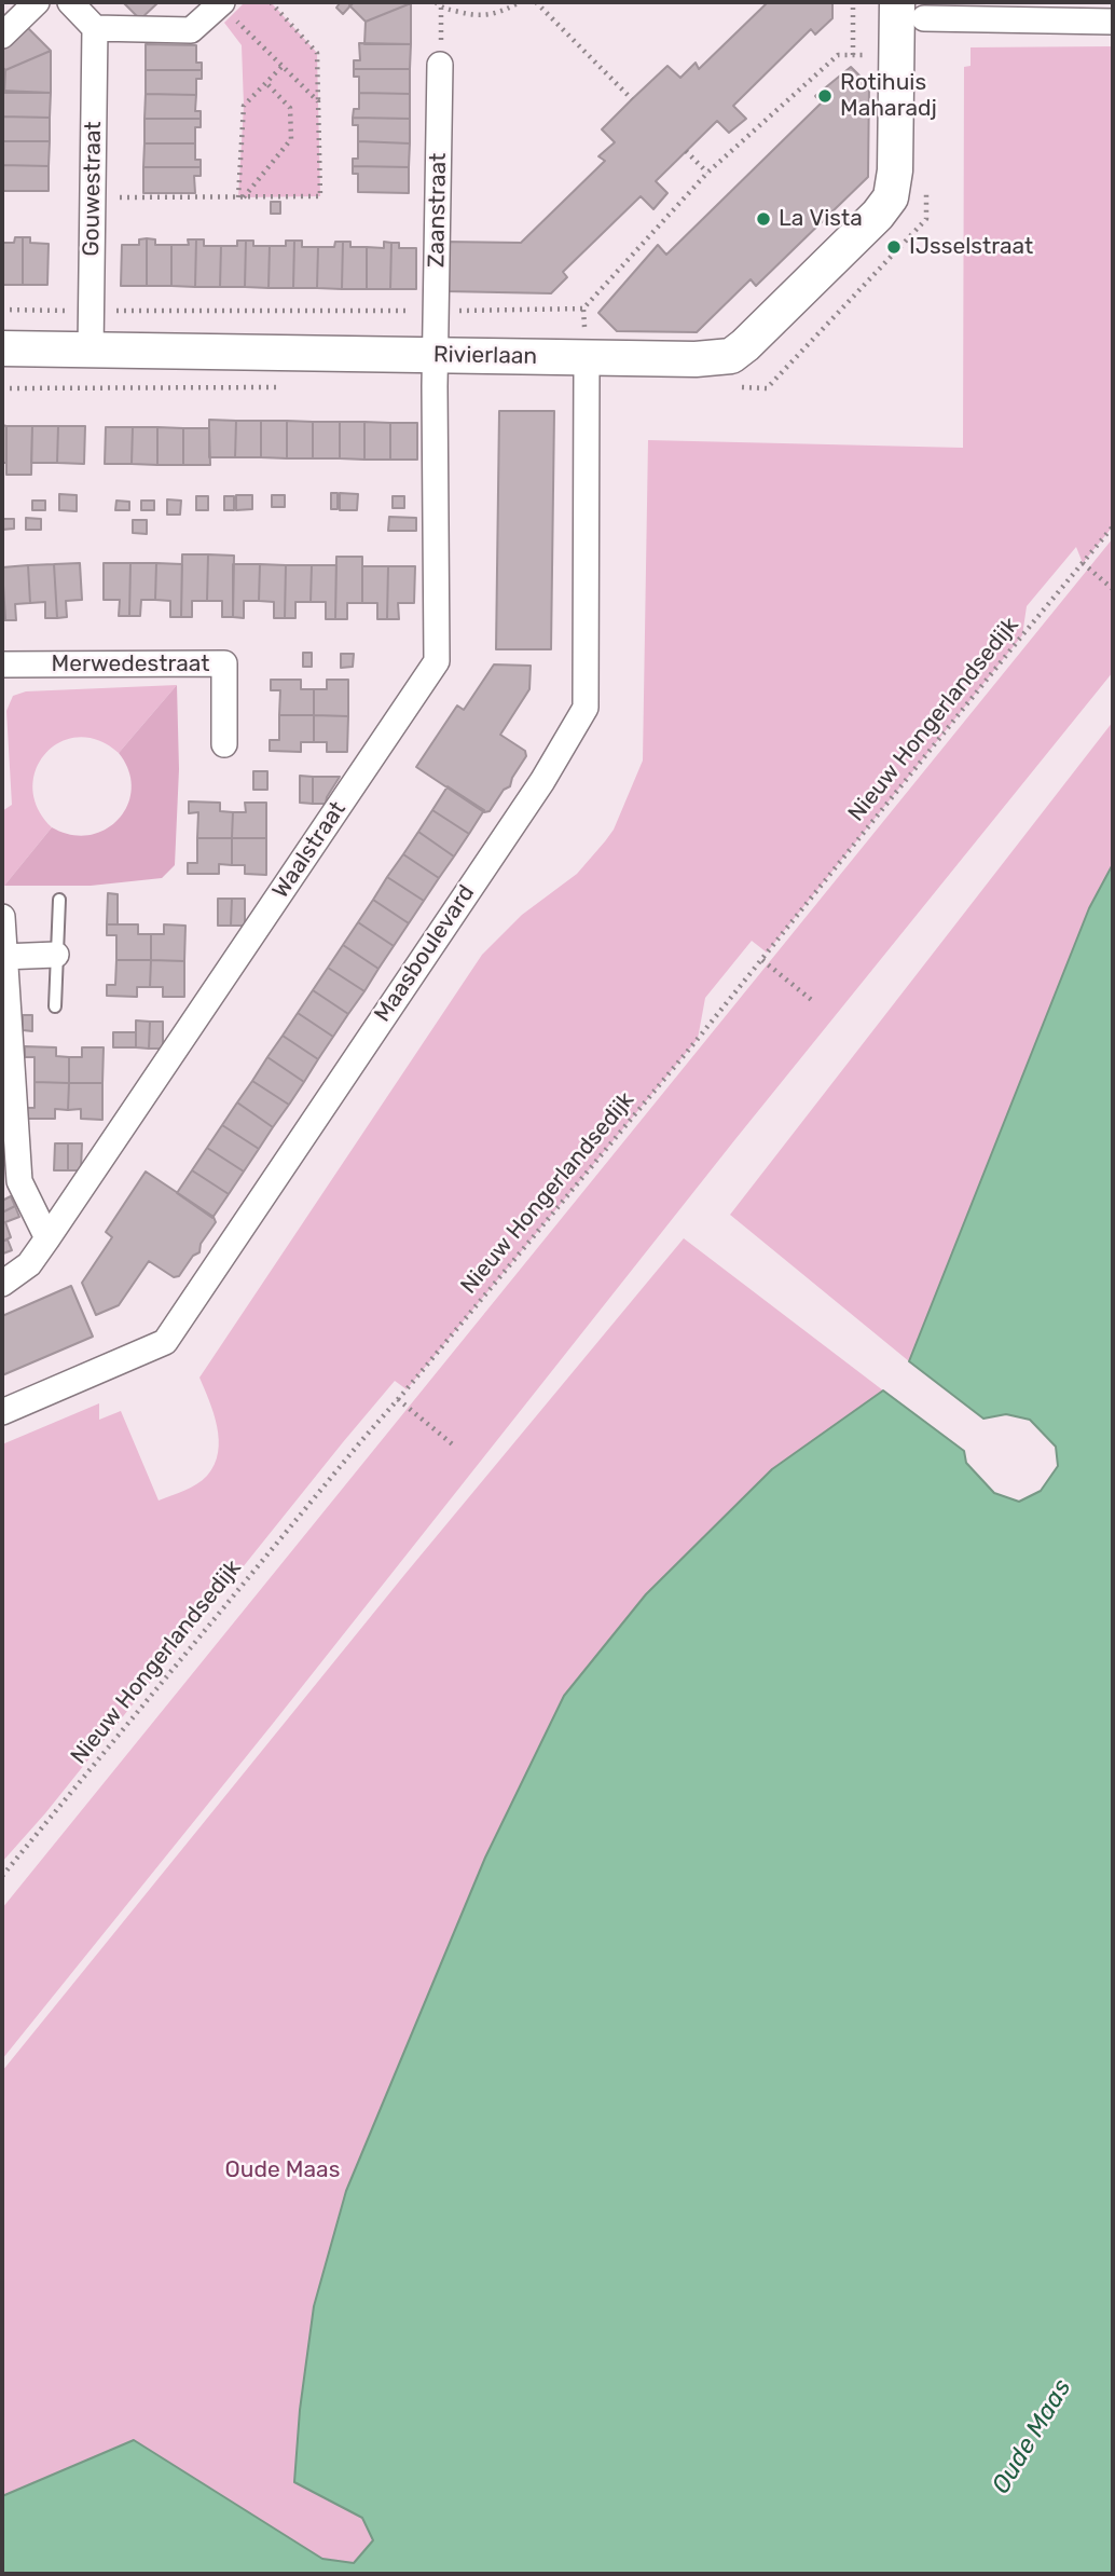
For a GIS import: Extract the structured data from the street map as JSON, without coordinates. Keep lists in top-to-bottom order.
{
  "streets": {
    "street": [
      "Gouwestraat",
      "Zaanstraat",
      "Rivierlaan",
      "Merwedestraat",
      "Waalstraat",
      "Maasboulevard"
    ],
    "path": ["Nieuw Hongerlandsedijk"]
  },
  "crossings": [
    ["Gouwestraat", "Rivierlaan"],
    ["Zaanstraat", "Rivierlaan"],
    ["Zaanstraat", "Waalstraat"],
    ["Rivierlaan", "Waalstraat"],
    ["Rivierlaan", "Maasboulevard"]
  ],
  "water": ["Oude Maas"],
  "parks": ["Oude Maas"],
  "places": ["Rotihuis Maharadj", "La Vista", "IJsselstraat"]
}
